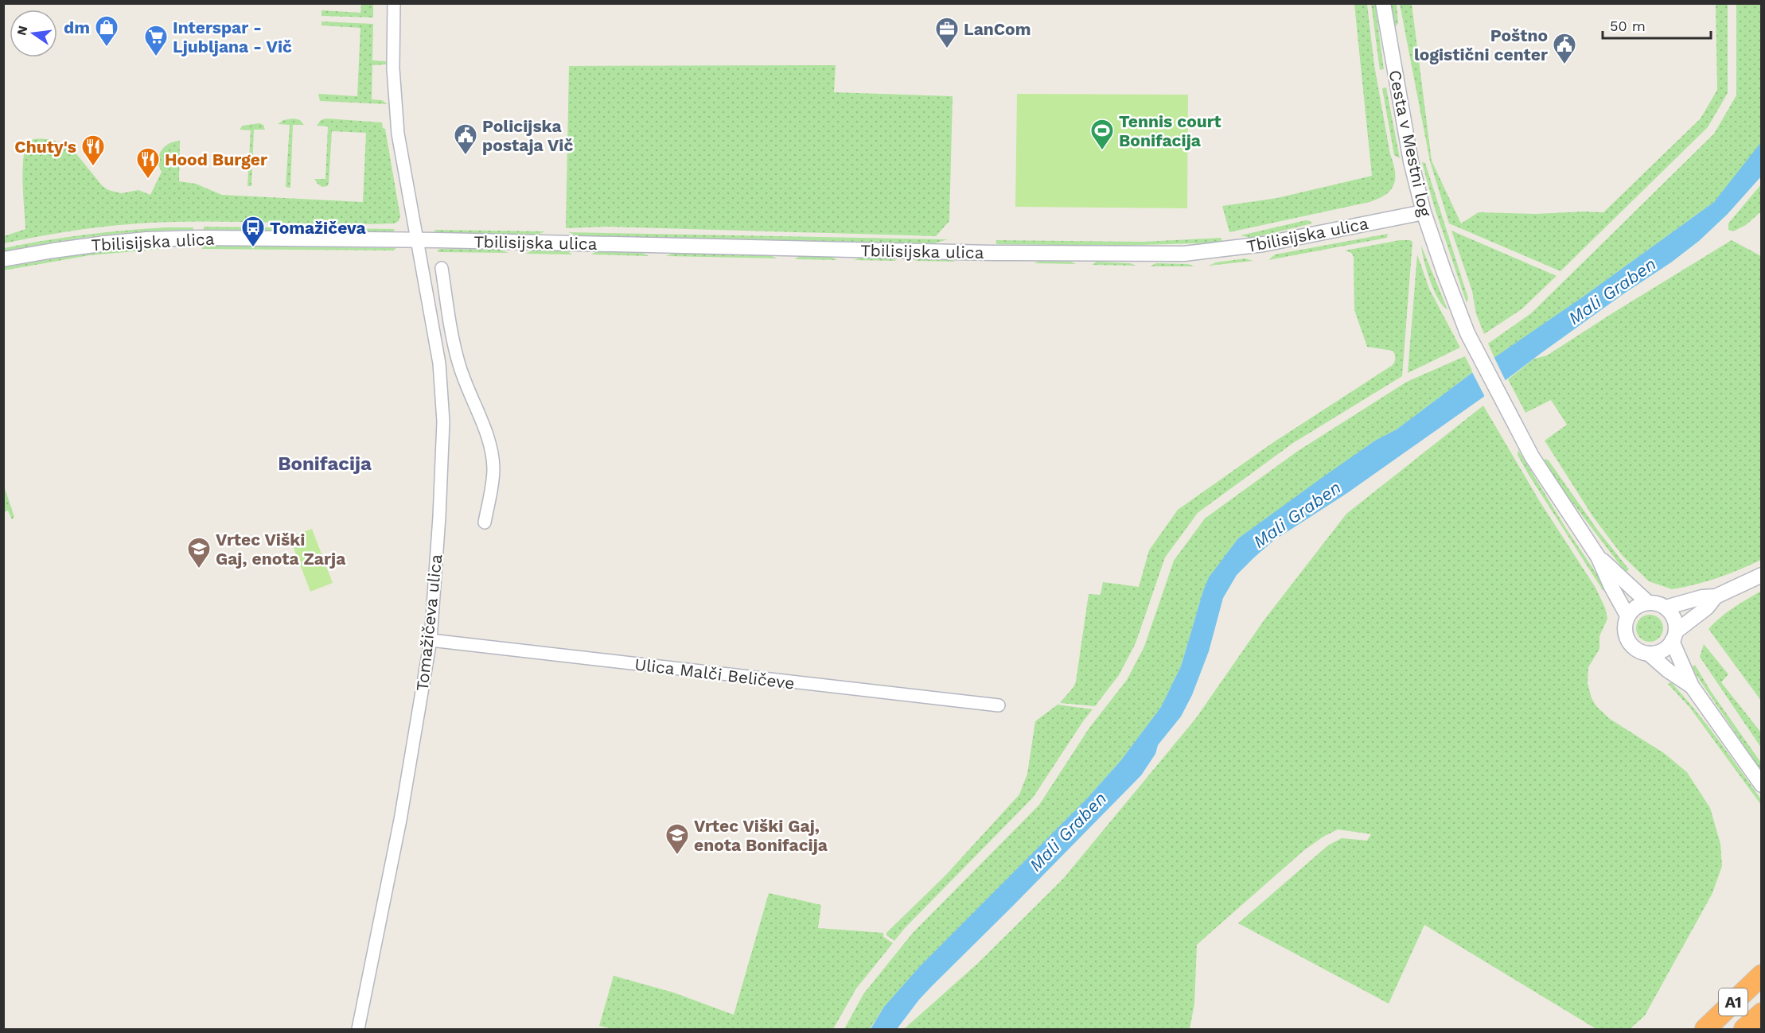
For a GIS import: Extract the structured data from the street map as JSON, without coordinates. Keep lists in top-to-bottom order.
{
  "streets": {
    "highway": ["A1"],
    "street": [
      "Cesta v Mestni log",
      "Tbilisijska ulica",
      "Tomažičeva ulica",
      "Ulica Malči Beličeve"
    ]
  },
  "crossings": [
    ["Cesta v Mestni log", "Tbilisijska ulica"],
    ["Tbilisijska ulica", "Tomažičeva ulica"],
    ["Tomažičeva ulica", "Ulica Malči Beličeve"]
  ],
  "districts": ["Bonifacija"],
  "water": ["Mali Graben"],
  "places": {
    "shop": ["dm"],
    "office": ["LanCom"],
    "supermarket": ["Interspar - Ljubljana - Vič"],
    "public building": ["Poštno logistični center", "Policijska postaja Vič"],
    "sports": ["Tennis court Bonifacija"],
    "restaurant": ["Chuty's", "Hood Burger"],
    "bus stop": ["Tomažičeva"],
    "school or university": ["Vrtec Viški Gaj, enota Zarja", "Vrtec Viški Gaj, enota Bonifacija"]
  },
  "scale_bar": "50 m",
  "north": "left"
}
